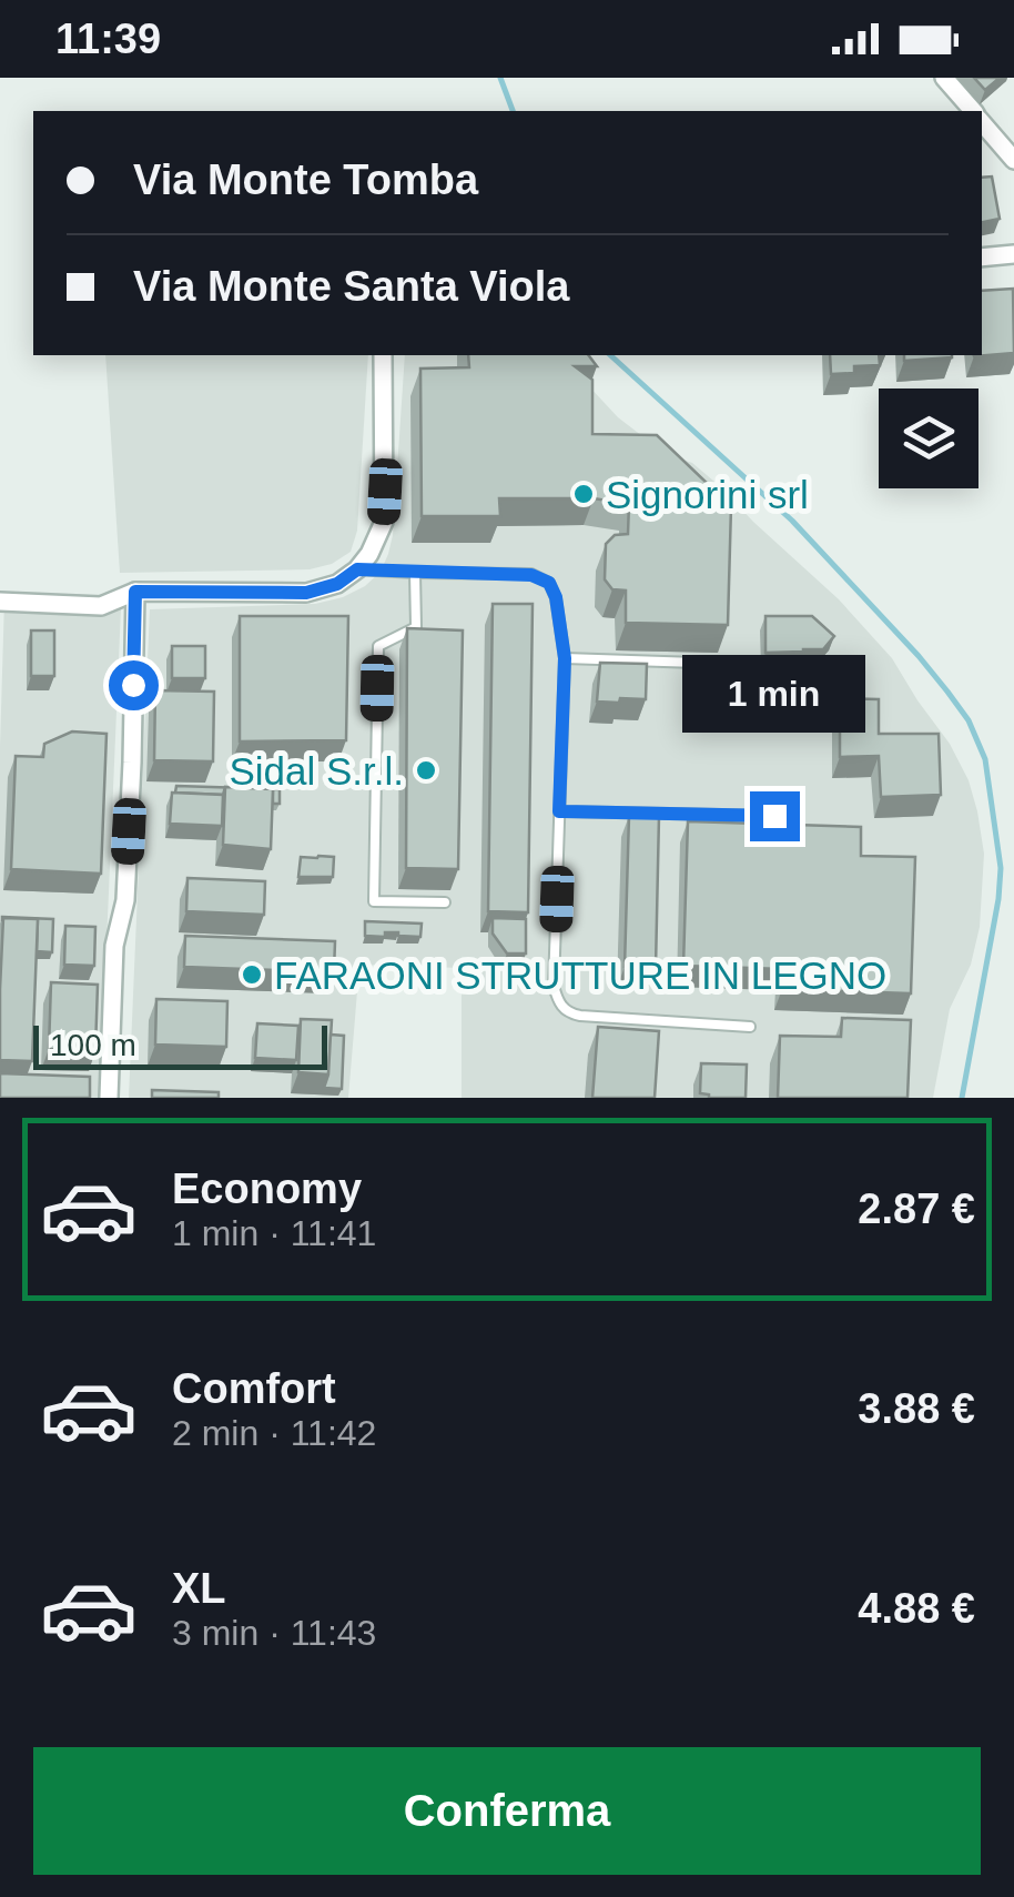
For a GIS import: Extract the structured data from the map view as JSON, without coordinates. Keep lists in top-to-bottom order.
{
  "places": ["Signorini srl", "Sidal S.r.l.", "FARAONI STRUTTURE IN LEGNO"],
  "scale_bar": "100 m",
  "page": {
    "status": "11:39",
    "banner": ["Via Monte Tomba", "Via Monte Santa Viola"],
    "bubble": "1 min",
    "scale": "100 m",
    "list": [
      {
        "name": "Economy",
        "note": "1 min · 11:41",
        "value": "2.87 €"
      },
      {
        "name": "Comfort",
        "note": "2 min · 11:42",
        "value": "3.88 €"
      },
      {
        "name": "XL",
        "note": "3 min · 11:43",
        "value": "4.88 €"
      }
    ],
    "buttons": "Conferma"
  }
}
